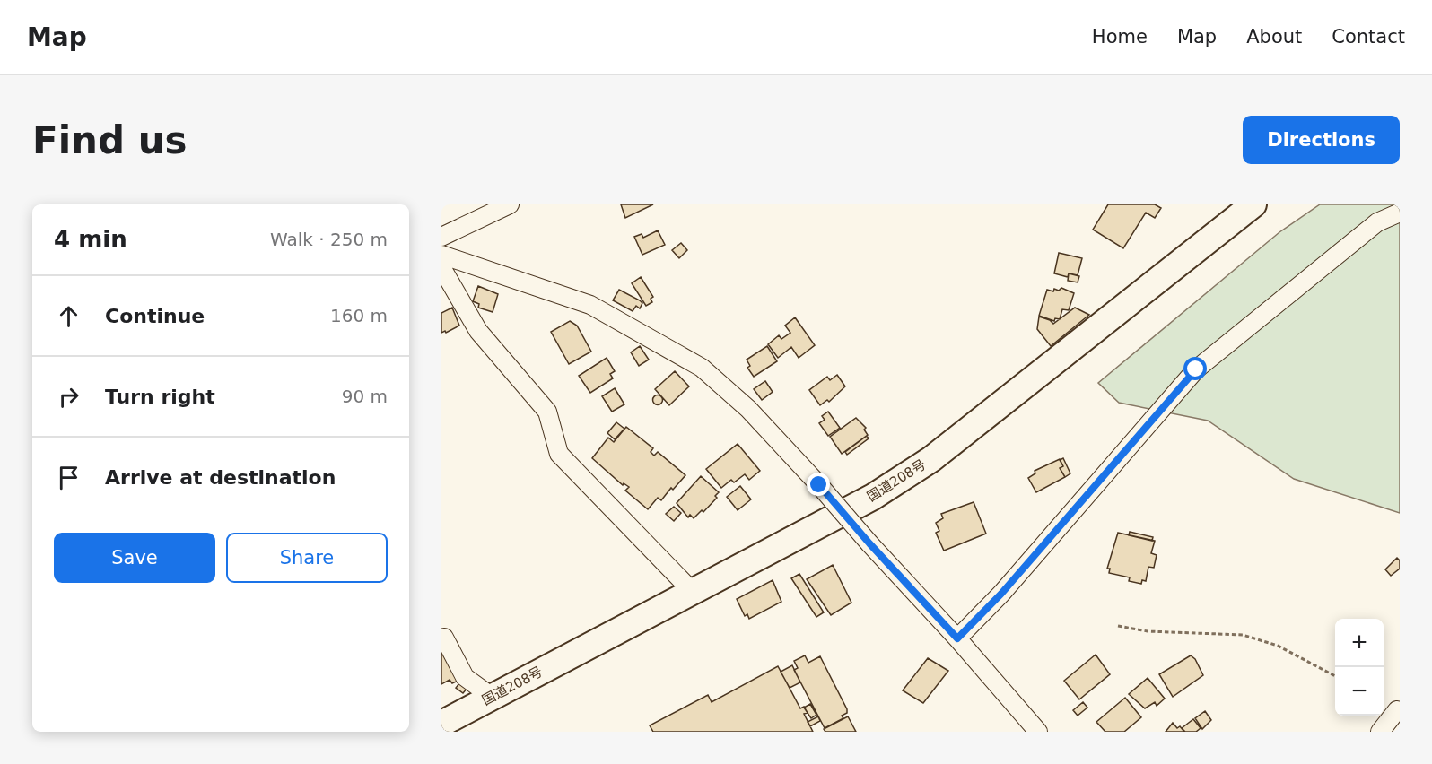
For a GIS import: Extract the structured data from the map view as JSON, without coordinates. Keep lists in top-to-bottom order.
{
  "streets": {
    "highway": ["国道208号"]
  },
  "page": {
    "header": "Map",
    "nav": [
      "Home",
      "Map",
      "About",
      "Contact"
    ],
    "buttons": [
      "Directions",
      ["Save", "Share"]
    ],
    "title": "Find us",
    "heading": ["4 min", "Walk · 250 m"],
    "list": [
      ["Continue", "160 m"],
      ["Turn right", "90 m"],
      "Arrive at destination"
    ],
    "map_buttons": ["+", "−"]
  }
}
